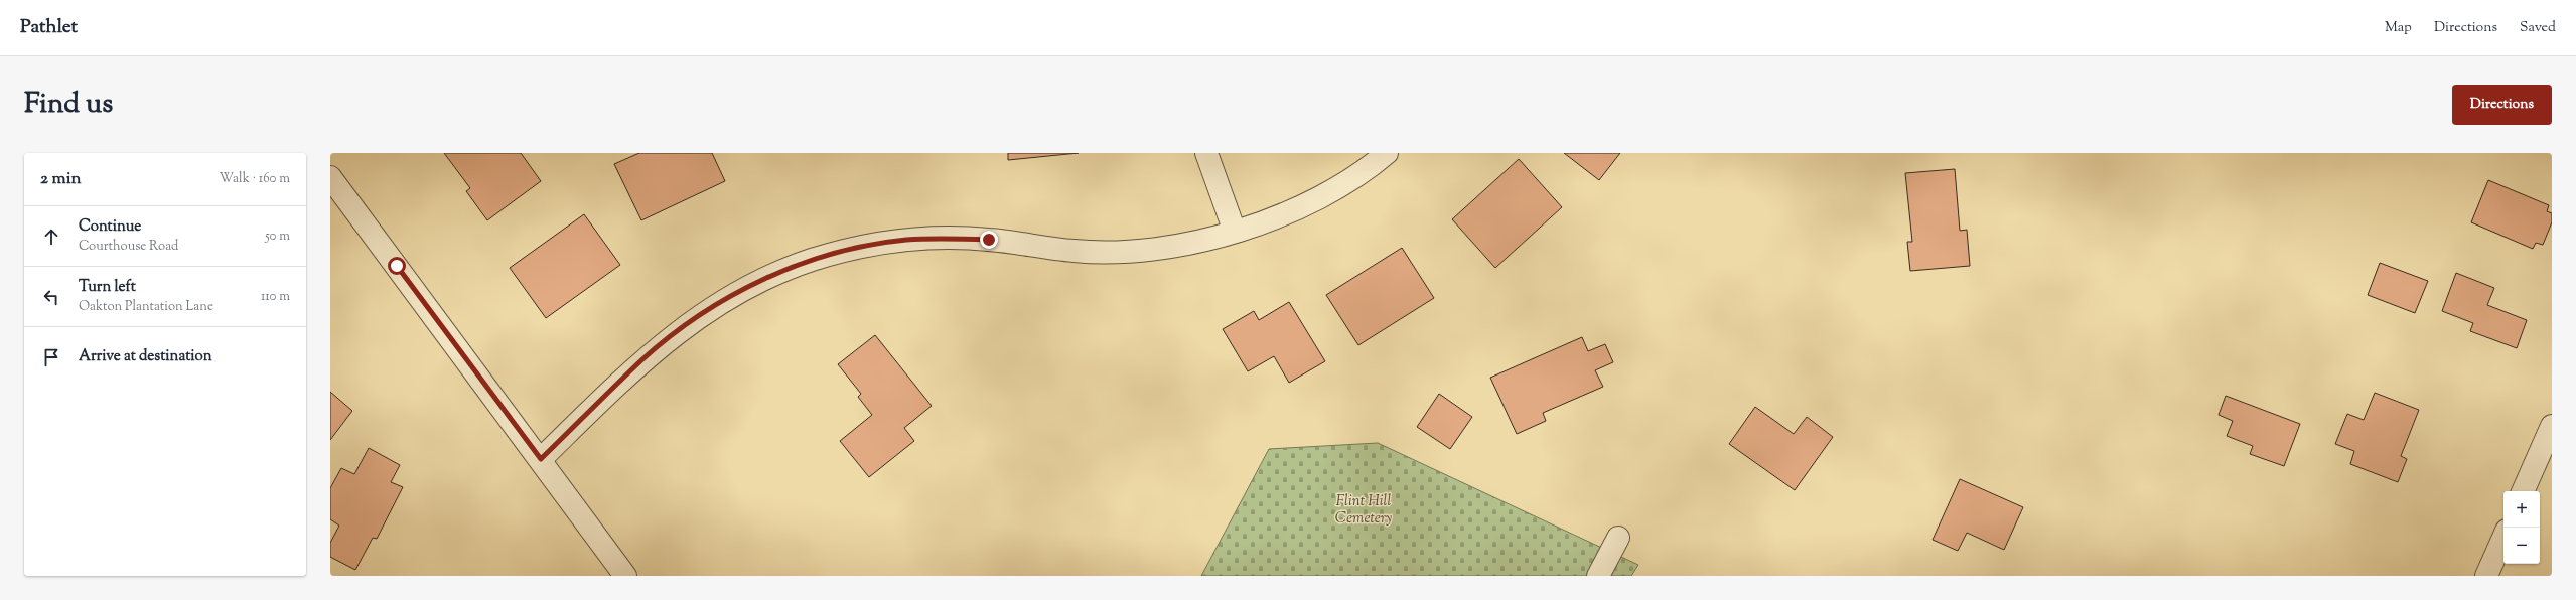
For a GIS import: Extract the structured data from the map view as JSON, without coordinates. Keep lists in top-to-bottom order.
{
  "parks": ["Flint Hill Cemetery"],
  "page": {
    "header": "Pathlet",
    "nav": ["Map", "Directions", "Saved"],
    "title": "Find us",
    "buttons": "Directions",
    "heading": ["2 min", "Walk · 160 m"],
    "list": [
      ["Continue", "Courthouse Road", "50 m"],
      ["Turn left", "Oakton Plantation Lane", "110 m"],
      "Arrive at destination"
    ],
    "map_buttons": ["+", "−"]
  }
}
